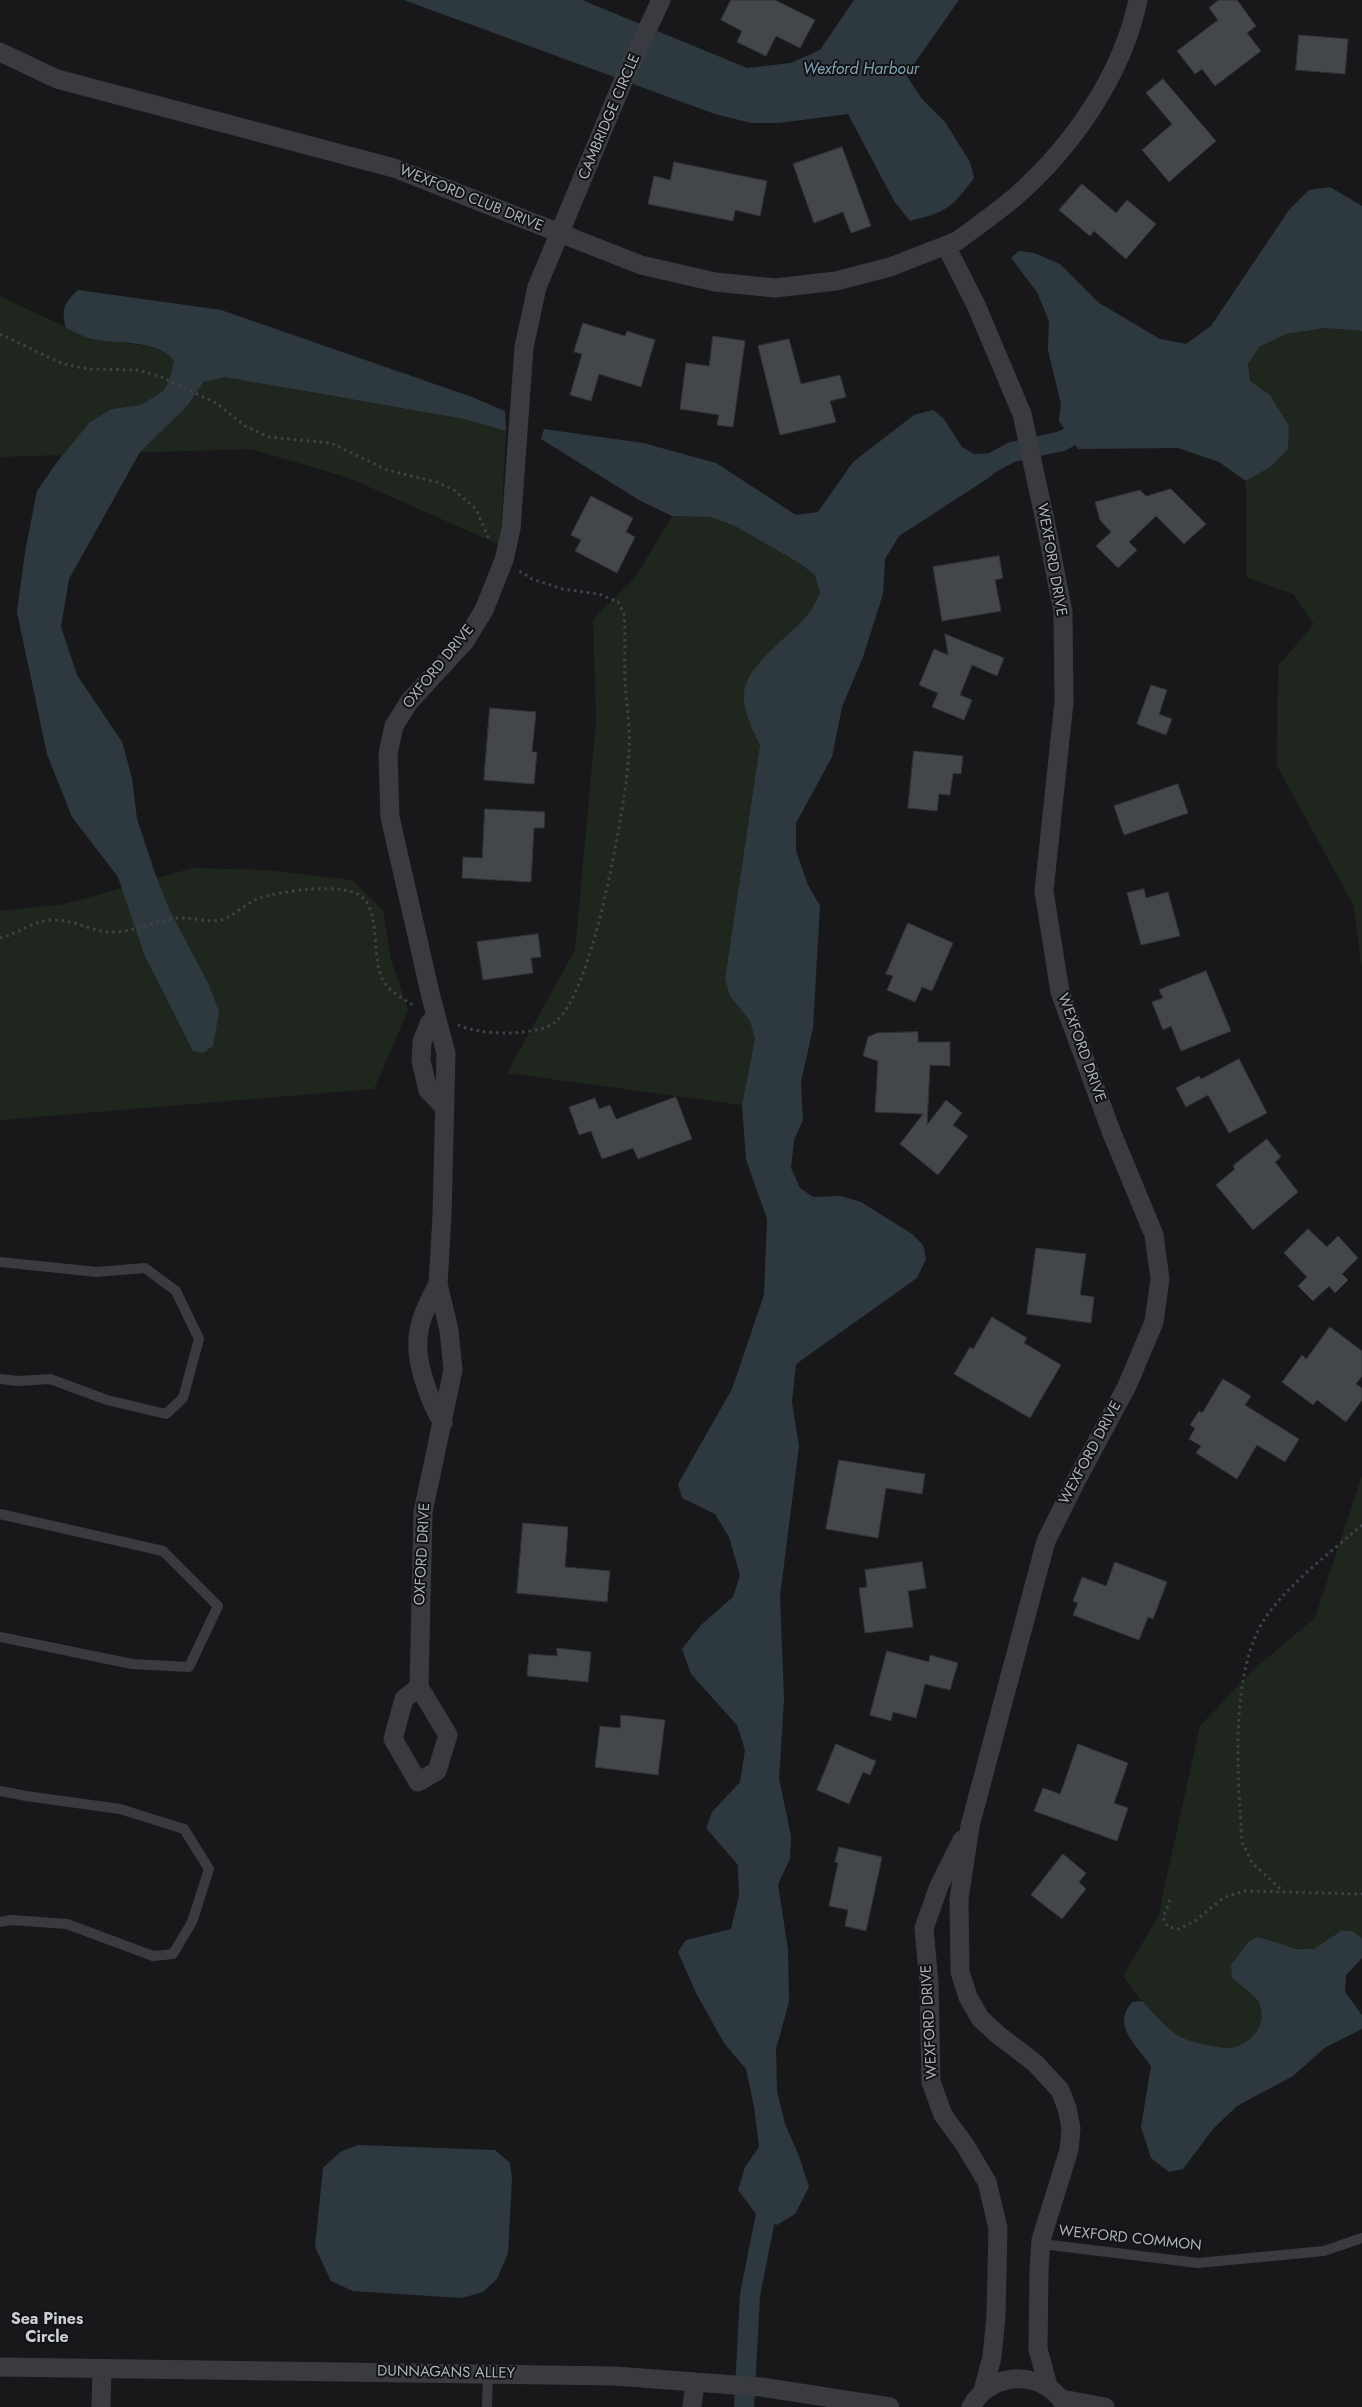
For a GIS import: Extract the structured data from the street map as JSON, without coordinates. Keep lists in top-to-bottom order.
{
  "streets": {
    "street": [
      "CAMBRIDGE CIRCLE",
      "WEXFORD CLUB DRIVE",
      "WEXFORD DRIVE",
      "OXFORD DRIVE",
      "DUNNAGANS ALLEY"
    ],
    "lane": ["WEXFORD COMMON"]
  },
  "crossings": [
    ["CAMBRIDGE CIRCLE", "WEXFORD CLUB DRIVE"],
    ["CAMBRIDGE CIRCLE", "OXFORD DRIVE"],
    ["WEXFORD CLUB DRIVE", "WEXFORD DRIVE"],
    ["WEXFORD CLUB DRIVE", "OXFORD DRIVE"],
    ["WEXFORD DRIVE", "WEXFORD COMMON"]
  ],
  "districts": ["Sea Pines Circle"],
  "water": ["Wexford Harbour"]
}
